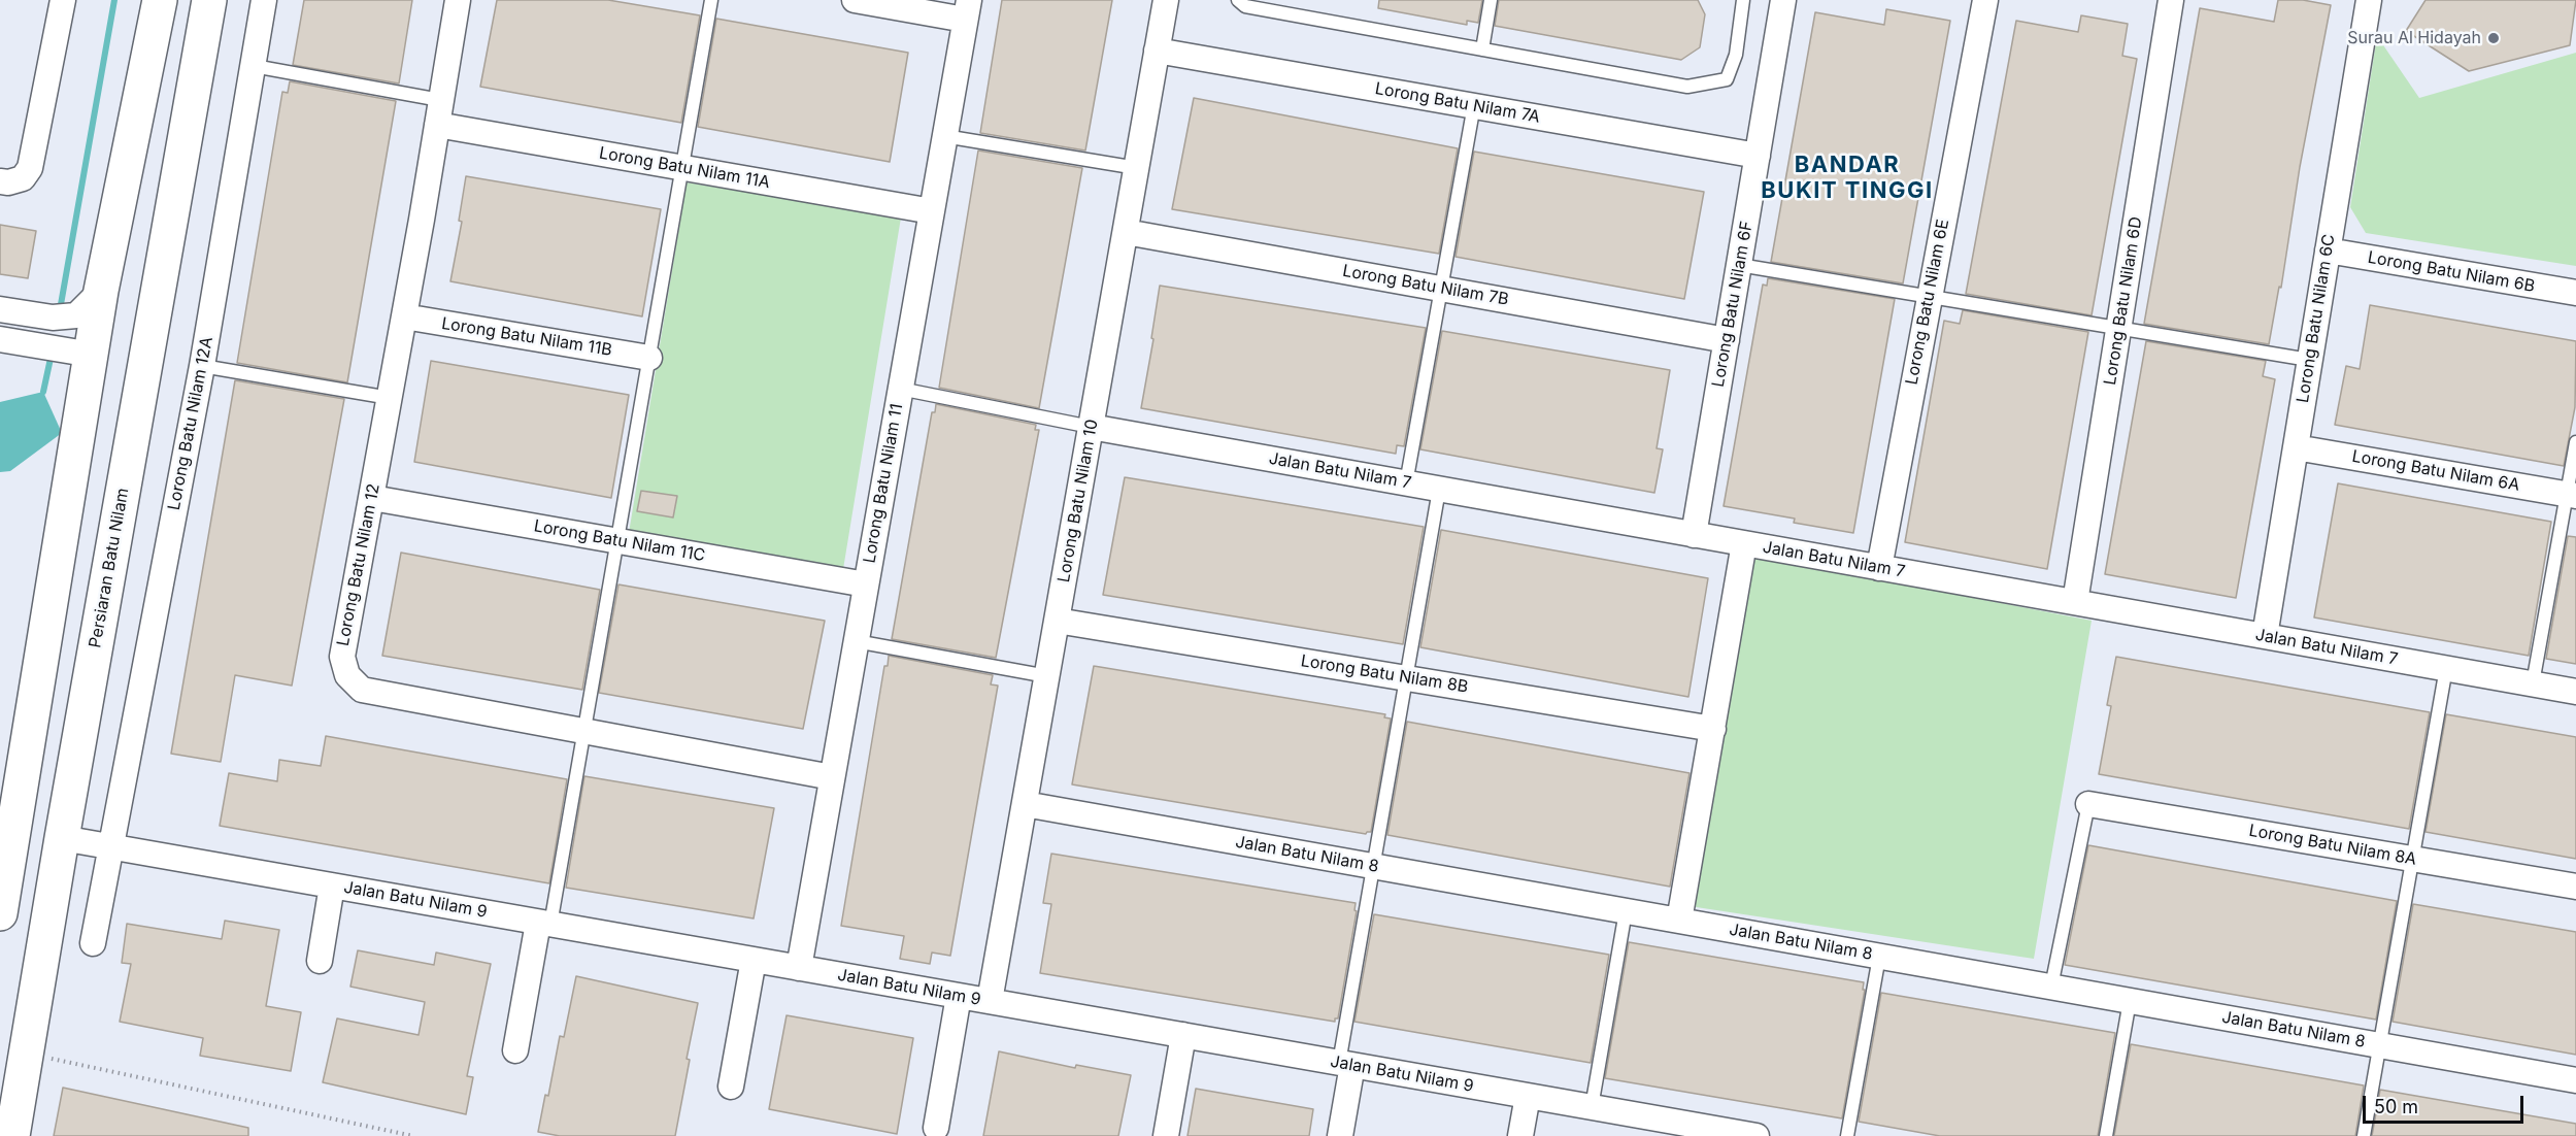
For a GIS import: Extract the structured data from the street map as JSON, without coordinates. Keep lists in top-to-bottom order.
{
  "streets": {
    "main road": ["Persiaran Batu Nilam"],
    "street": [
      "Lorong Batu Nilam 7A",
      "Lorong Batu Nilam 11A",
      "Lorong Batu Nilam 6B",
      "Lorong Batu Nilam 7B",
      "Lorong Batu Nilam 6D",
      "Lorong Batu Nilam 6E",
      "Lorong Batu Nilam 6F",
      "Lorong Batu Nilam 6C",
      "Lorong Batu Nilam 11B",
      "Lorong Batu Nilam 12A",
      "Jalan Batu Nilam 7",
      "Lorong Batu Nilam 6A",
      "Lorong Batu Nilam 11",
      "Lorong Batu Nilam 10",
      "Lorong Batu Nilam 11C",
      "Lorong Batu Nilam 12",
      "Lorong Batu Nilam 8B",
      "Lorong Batu Nilam 8A",
      "Jalan Batu Nilam 8",
      "Jalan Batu Nilam 9"
    ]
  },
  "crossings": [
    ["Lorong Batu Nilam 7A", "Lorong Batu Nilam 6F"],
    ["Lorong Batu Nilam 7A", "Lorong Batu Nilam 10"],
    ["Lorong Batu Nilam 11A", "Lorong Batu Nilam 11"],
    ["Lorong Batu Nilam 11A", "Lorong Batu Nilam 12"],
    ["Lorong Batu Nilam 6B", "Lorong Batu Nilam 6C"],
    ["Lorong Batu Nilam 7B", "Lorong Batu Nilam 6F"],
    ["Lorong Batu Nilam 7B", "Lorong Batu Nilam 10"],
    ["Lorong Batu Nilam 6D", "Jalan Batu Nilam 7"],
    ["Lorong Batu Nilam 6E", "Jalan Batu Nilam 7"],
    ["Lorong Batu Nilam 6F", "Jalan Batu Nilam 7"],
    ["Lorong Batu Nilam 6C", "Jalan Batu Nilam 7"],
    ["Lorong Batu Nilam 6C", "Lorong Batu Nilam 6A"],
    ["Lorong Batu Nilam 11B", "Lorong Batu Nilam 12"],
    ["Lorong Batu Nilam 12A", "Jalan Batu Nilam 9"],
    ["Jalan Batu Nilam 7", "Lorong Batu Nilam 10"],
    ["Lorong Batu Nilam 11", "Lorong Batu Nilam 11C"],
    ["Lorong Batu Nilam 11", "Lorong Batu Nilam 12"],
    ["Lorong Batu Nilam 11", "Jalan Batu Nilam 9"],
    ["Lorong Batu Nilam 10", "Lorong Batu Nilam 8B"],
    ["Lorong Batu Nilam 10", "Jalan Batu Nilam 8"],
    ["Lorong Batu Nilam 10", "Jalan Batu Nilam 9"],
    ["Lorong Batu Nilam 11C", "Lorong Batu Nilam 12"],
    ["Persiaran Batu Nilam", "Jalan Batu Nilam 9"]
  ],
  "districts": ["BANDAR BUKIT TINGGI"],
  "places": ["Surau Al Hidayah"],
  "scale_bar": "50 m"
}
